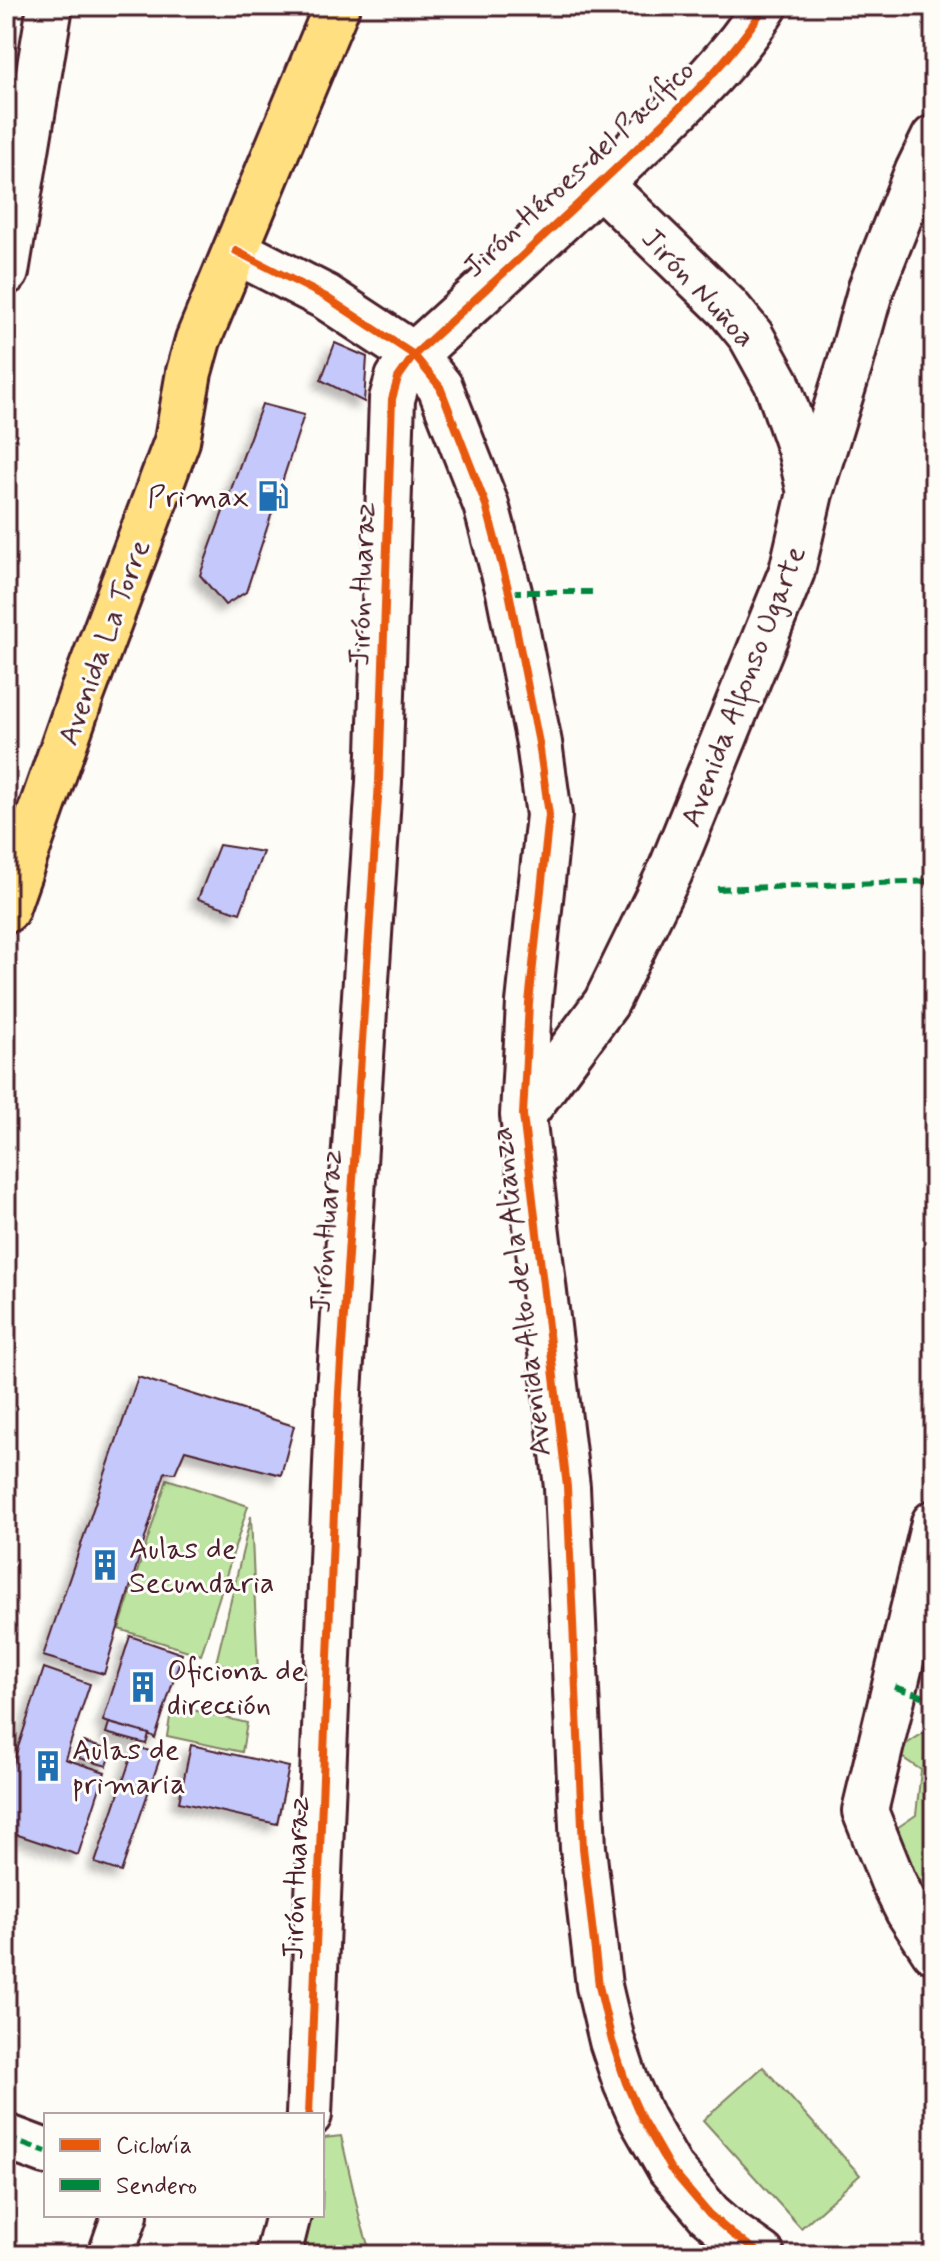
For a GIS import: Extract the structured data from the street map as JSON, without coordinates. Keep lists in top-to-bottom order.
{
  "streets": {
    "main road": ["Avenida La Torre"],
    "street": [
      "Jirón Héroes del Pacífico",
      "Jirón Nuñoa",
      "Jirón Huaraz",
      "Avenida Alfonso Ugarte",
      "Avenida Alto de la Alianza"
    ]
  },
  "crossings": [
    ["Jirón Héroes del Pacífico", "Jirón Nuñoa"],
    ["Jirón Héroes del Pacífico", "Jirón Huaraz"],
    ["Jirón Héroes del Pacífico", "Avenida Alto de la Alianza"],
    ["Jirón Nuñoa", "Avenida Alfonso Ugarte"],
    ["Jirón Huaraz", "Avenida Alto de la Alianza"],
    ["Avenida La Torre", "Avenida Alto de la Alianza"],
    ["Avenida Alfonso Ugarte", "Avenida Alto de la Alianza"]
  ],
  "places": {
    "fuel station": ["Primax"],
    "building": ["Aulas de Secundaria", "Oficiona de dirección", "Aulas de primaria"]
  },
  "legend": ["Ciclovía", "Sendero"]
}
